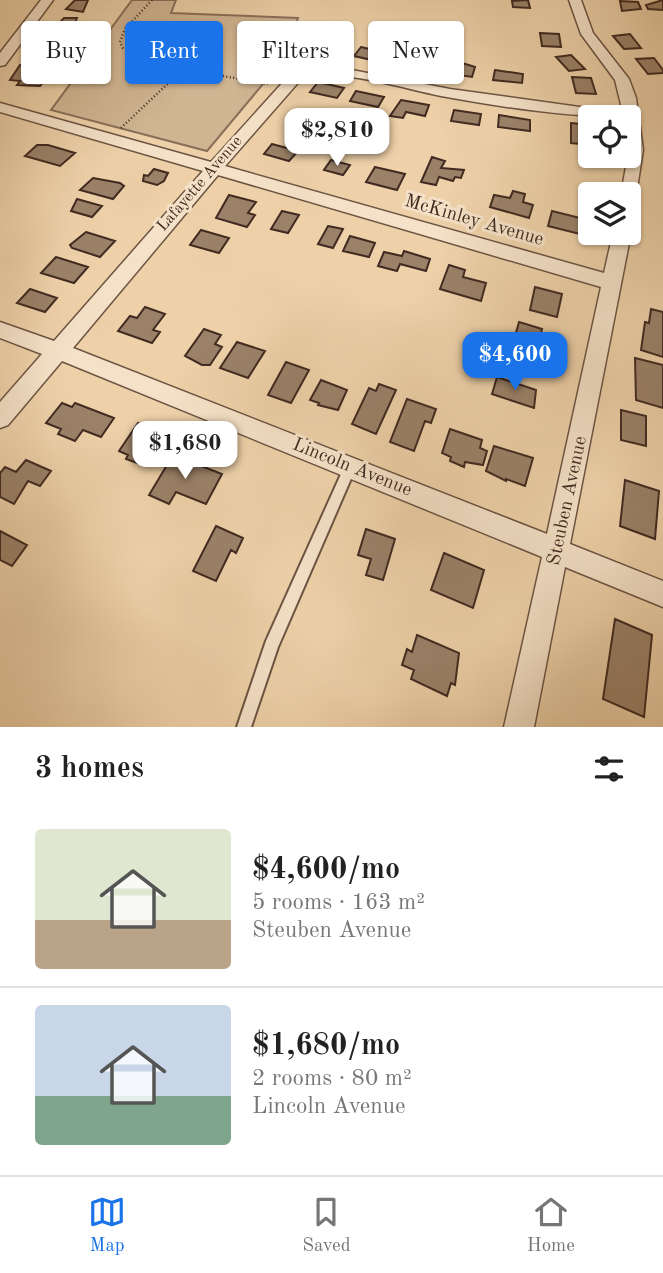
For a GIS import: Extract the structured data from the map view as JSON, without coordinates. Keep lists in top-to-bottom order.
{
  "streets": {
    "street": [
      "Lafayette Avenue",
      "McKinley Avenue",
      "Lincoln Avenue",
      "Steuben Avenue"
    ]
  },
  "crossings": [
    ["Lafayette Avenue", "McKinley Avenue"],
    ["Lafayette Avenue", "Lincoln Avenue"],
    ["McKinley Avenue", "Steuben Avenue"],
    ["Lincoln Avenue", "Steuben Avenue"]
  ],
  "page": {
    "chip": [
      "Buy",
      "Rent",
      "Filters",
      "New"
    ],
    "price": ["$2,810", "$4,600", "$1,680"],
    "heading": "3 homes",
    "list": [
      {
        "name": "$4,600/mo",
        "note": "5 rooms · 163 m² · Steuben Avenue"
      },
      {
        "name": "$1,680/mo",
        "note": "2 rooms · 80 m² · Lincoln Avenue"
      }
    ],
    "tabs": ["Map", "Saved", "Home"]
  }
}
